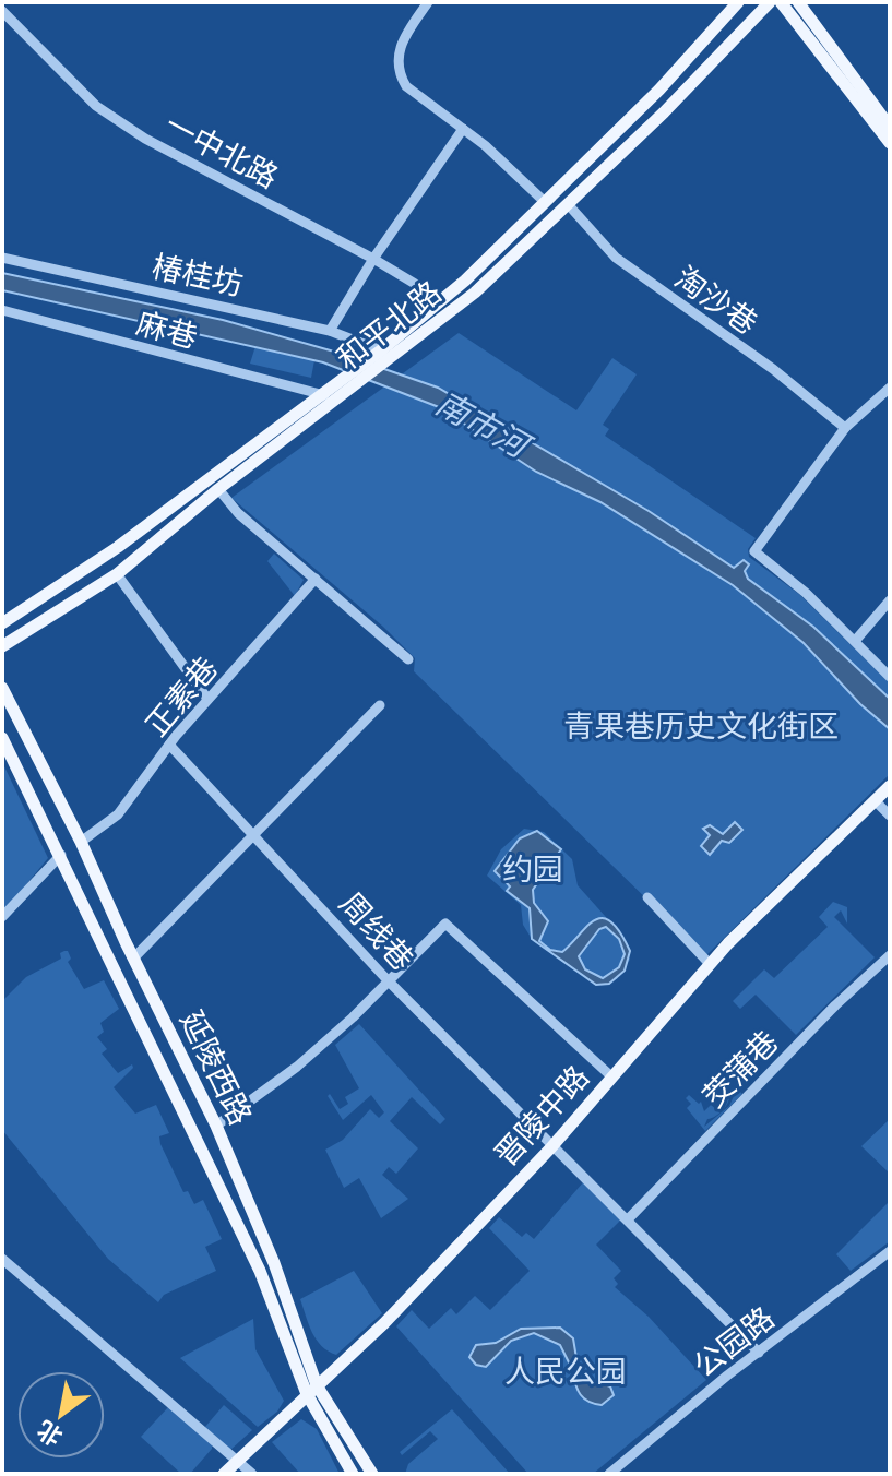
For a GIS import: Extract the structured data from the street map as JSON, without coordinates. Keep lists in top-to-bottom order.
{
  "streets": {
    "main road": ["和平北路", "延陵西路", "晋陵中路"],
    "street": [
      "一中北路",
      "椿桂坊",
      "淘沙巷",
      "麻巷",
      "正素巷",
      "周线巷",
      "茭蒲巷",
      "公园路"
    ]
  },
  "crossings": [
    ["一中北路", "和平北路"],
    ["椿桂坊", "和平北路"],
    ["淘沙巷", "和平北路"],
    ["和平北路", "麻巷"],
    ["正素巷", "周线巷"],
    ["正素巷", "延陵西路"],
    ["周线巷", "茭蒲巷"],
    ["周线巷", "晋陵中路"],
    ["周线巷", "公园路"],
    ["延陵西路", "晋陵中路"]
  ],
  "water": ["南市河"],
  "parks": ["青果巷历史文化街区", "约园", "人民公园"],
  "north": "bottom left"
}
